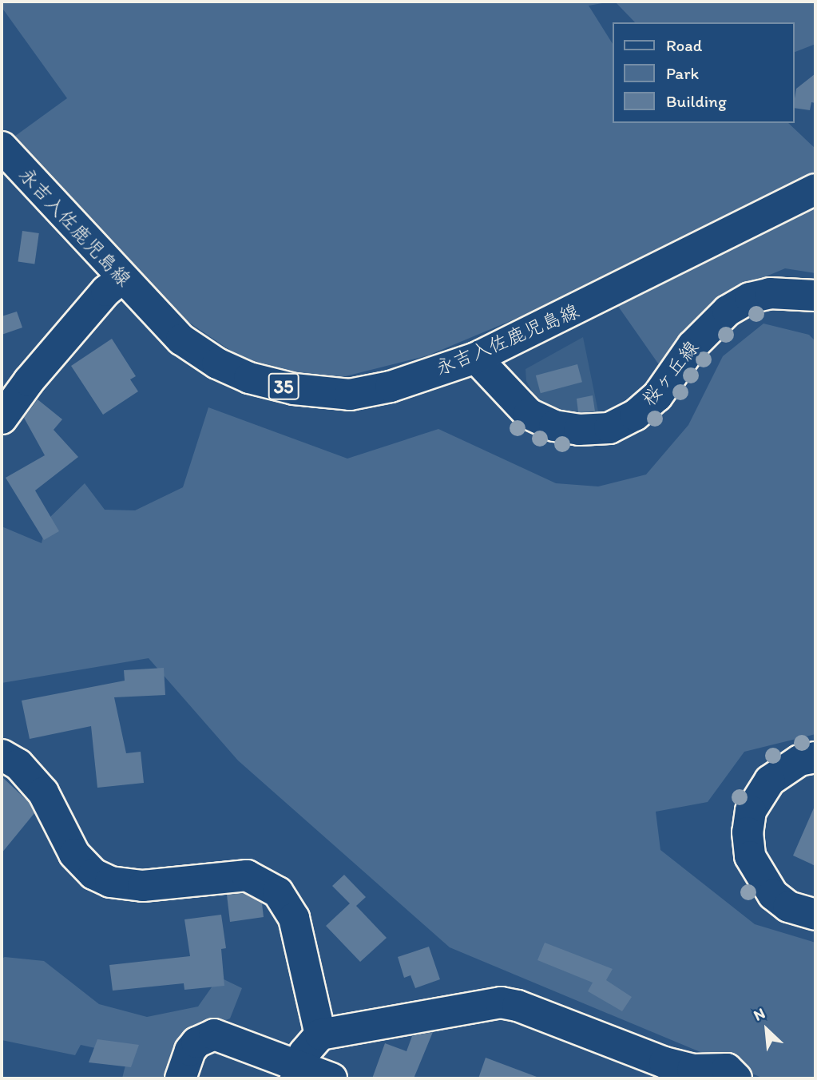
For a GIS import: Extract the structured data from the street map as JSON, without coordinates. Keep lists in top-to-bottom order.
{
  "streets": {
    "street": ["永吉入佐鹿児島線", "桜ヶ丘線", "35"]
  },
  "crossings": [
    ["永吉入佐鹿児島線", "桜ヶ丘線"]
  ],
  "legend": ["Road", "Park", "Building"],
  "north": "top left"
}
